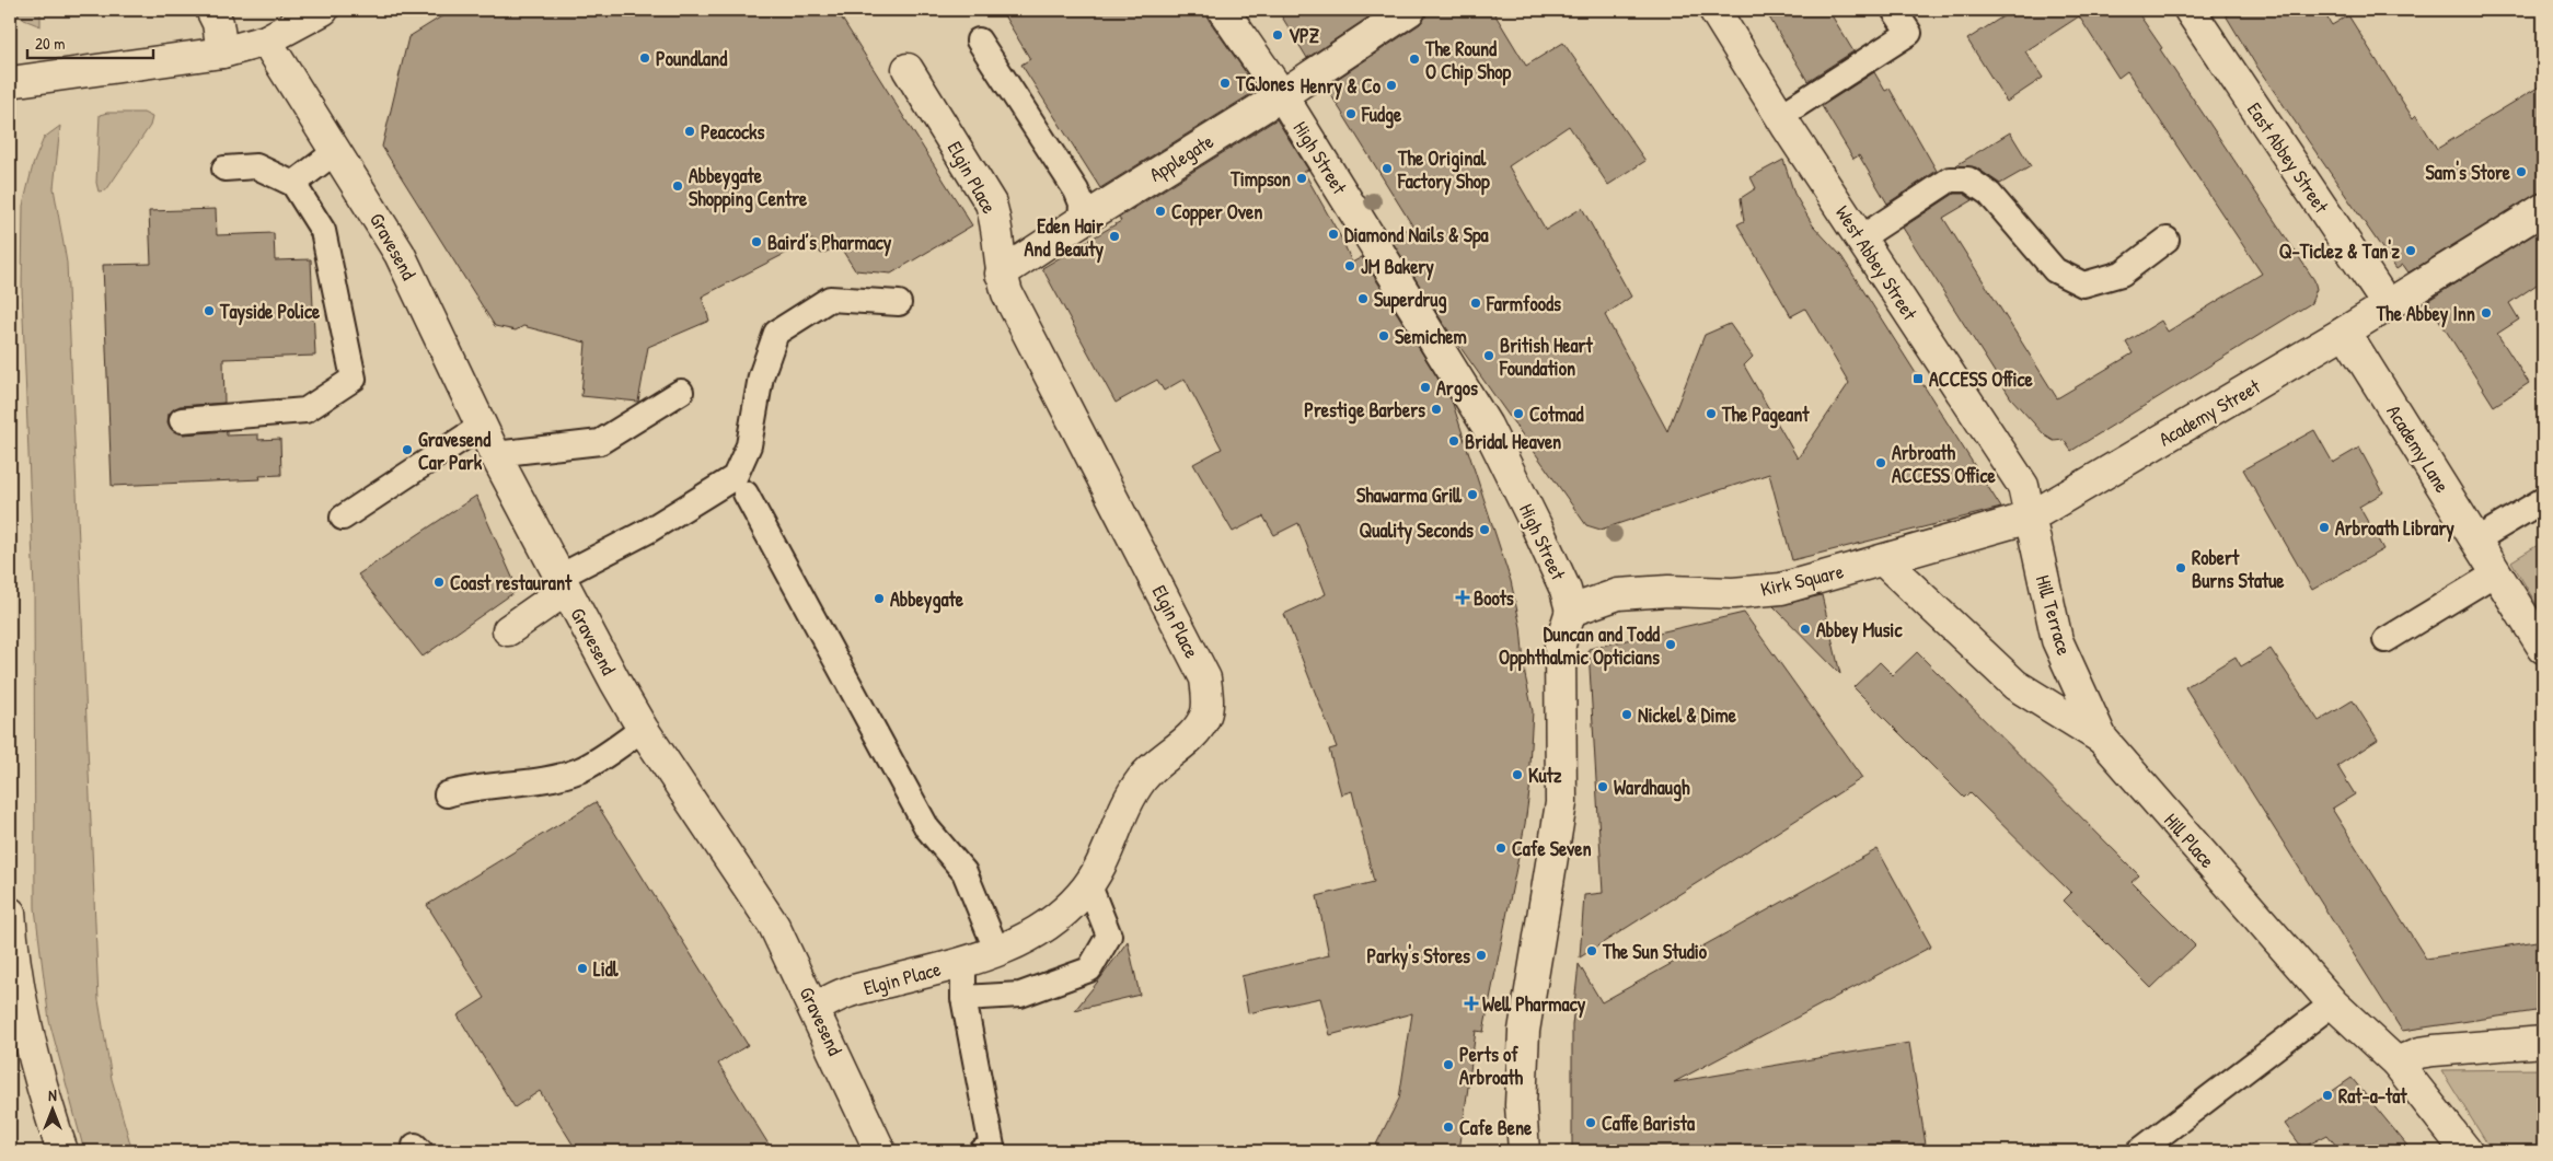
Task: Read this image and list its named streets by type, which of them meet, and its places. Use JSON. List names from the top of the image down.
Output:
{
  "streets": {
    "street": [
      "Applegate",
      "High Street",
      "East Abbey Street",
      "Elgin Place",
      "Gravesend",
      "West Abbey Street",
      "Academy Street",
      "Academy Lane",
      "Kirk Square",
      "Hill Terrace",
      "Hill Place"
    ]
  },
  "crossings": [
    ["Applegate", "High Street"],
    ["Applegate", "Elgin Place"],
    ["High Street", "Kirk Square"],
    ["East Abbey Street", "Academy Street"],
    ["Elgin Place", "Gravesend"],
    ["West Abbey Street", "Academy Street"],
    ["West Abbey Street", "Kirk Square"],
    ["West Abbey Street", "Hill Terrace"],
    ["Academy Street", "Academy Lane"],
    ["Academy Street", "Kirk Square"],
    ["Academy Street", "Hill Terrace"],
    ["Kirk Square", "Hill Terrace"],
    ["Kirk Square", "Hill Place"],
    ["Hill Terrace", "Hill Place"]
  ],
  "places": {
    "other": [
      "VPZ",
      "Poundland",
      "The Round O Chip Shop",
      "TGJones",
      "Henry & Co",
      "Fudge",
      "Peacocks",
      "The Original Factory Shop",
      "Sam's Store",
      "Timpson",
      "Abbeygate Shopping Centre",
      "Copper Oven",
      "Diamond Nails & Spa",
      "Eden Hair And Beauty",
      "Baird’s Pharmacy",
      "Q-Ticlez & Tan'z",
      "JM Bakery",
      "Superdrug",
      "Farmfoods",
      "Tayside Police",
      "The Abbey Inn",
      "Semichem",
      "British Heart Foundation",
      "Argos",
      "Prestige Barbers",
      "Cotmad",
      "The Pageant",
      "Bridal Heaven",
      "Gravesend Car Park",
      "Arbroath ACCESS Office",
      "Shawarma Grill",
      "Arbroath Library",
      "Quality Seconds",
      "Robert Burns Statue",
      "Coast restaurant",
      "Abbeygate",
      "Abbey Music",
      "Duncan and Todd Opphthalmic Opticians",
      "Nickel & Dime",
      "Kutz",
      "Wardhaugh",
      "Cafe Seven",
      "The Sun Studio",
      "Parky's Stores",
      "Lidl",
      "Perts of Arbroath",
      "Rat-a-tat",
      "Caffe Barista",
      "Cafe Bene"
    ],
    "transit": ["ACCESS Office"],
    "health": ["Boots", "Well Pharmacy"]
  },
  "scale_bar": "20 m",
  "north": "top"
}
